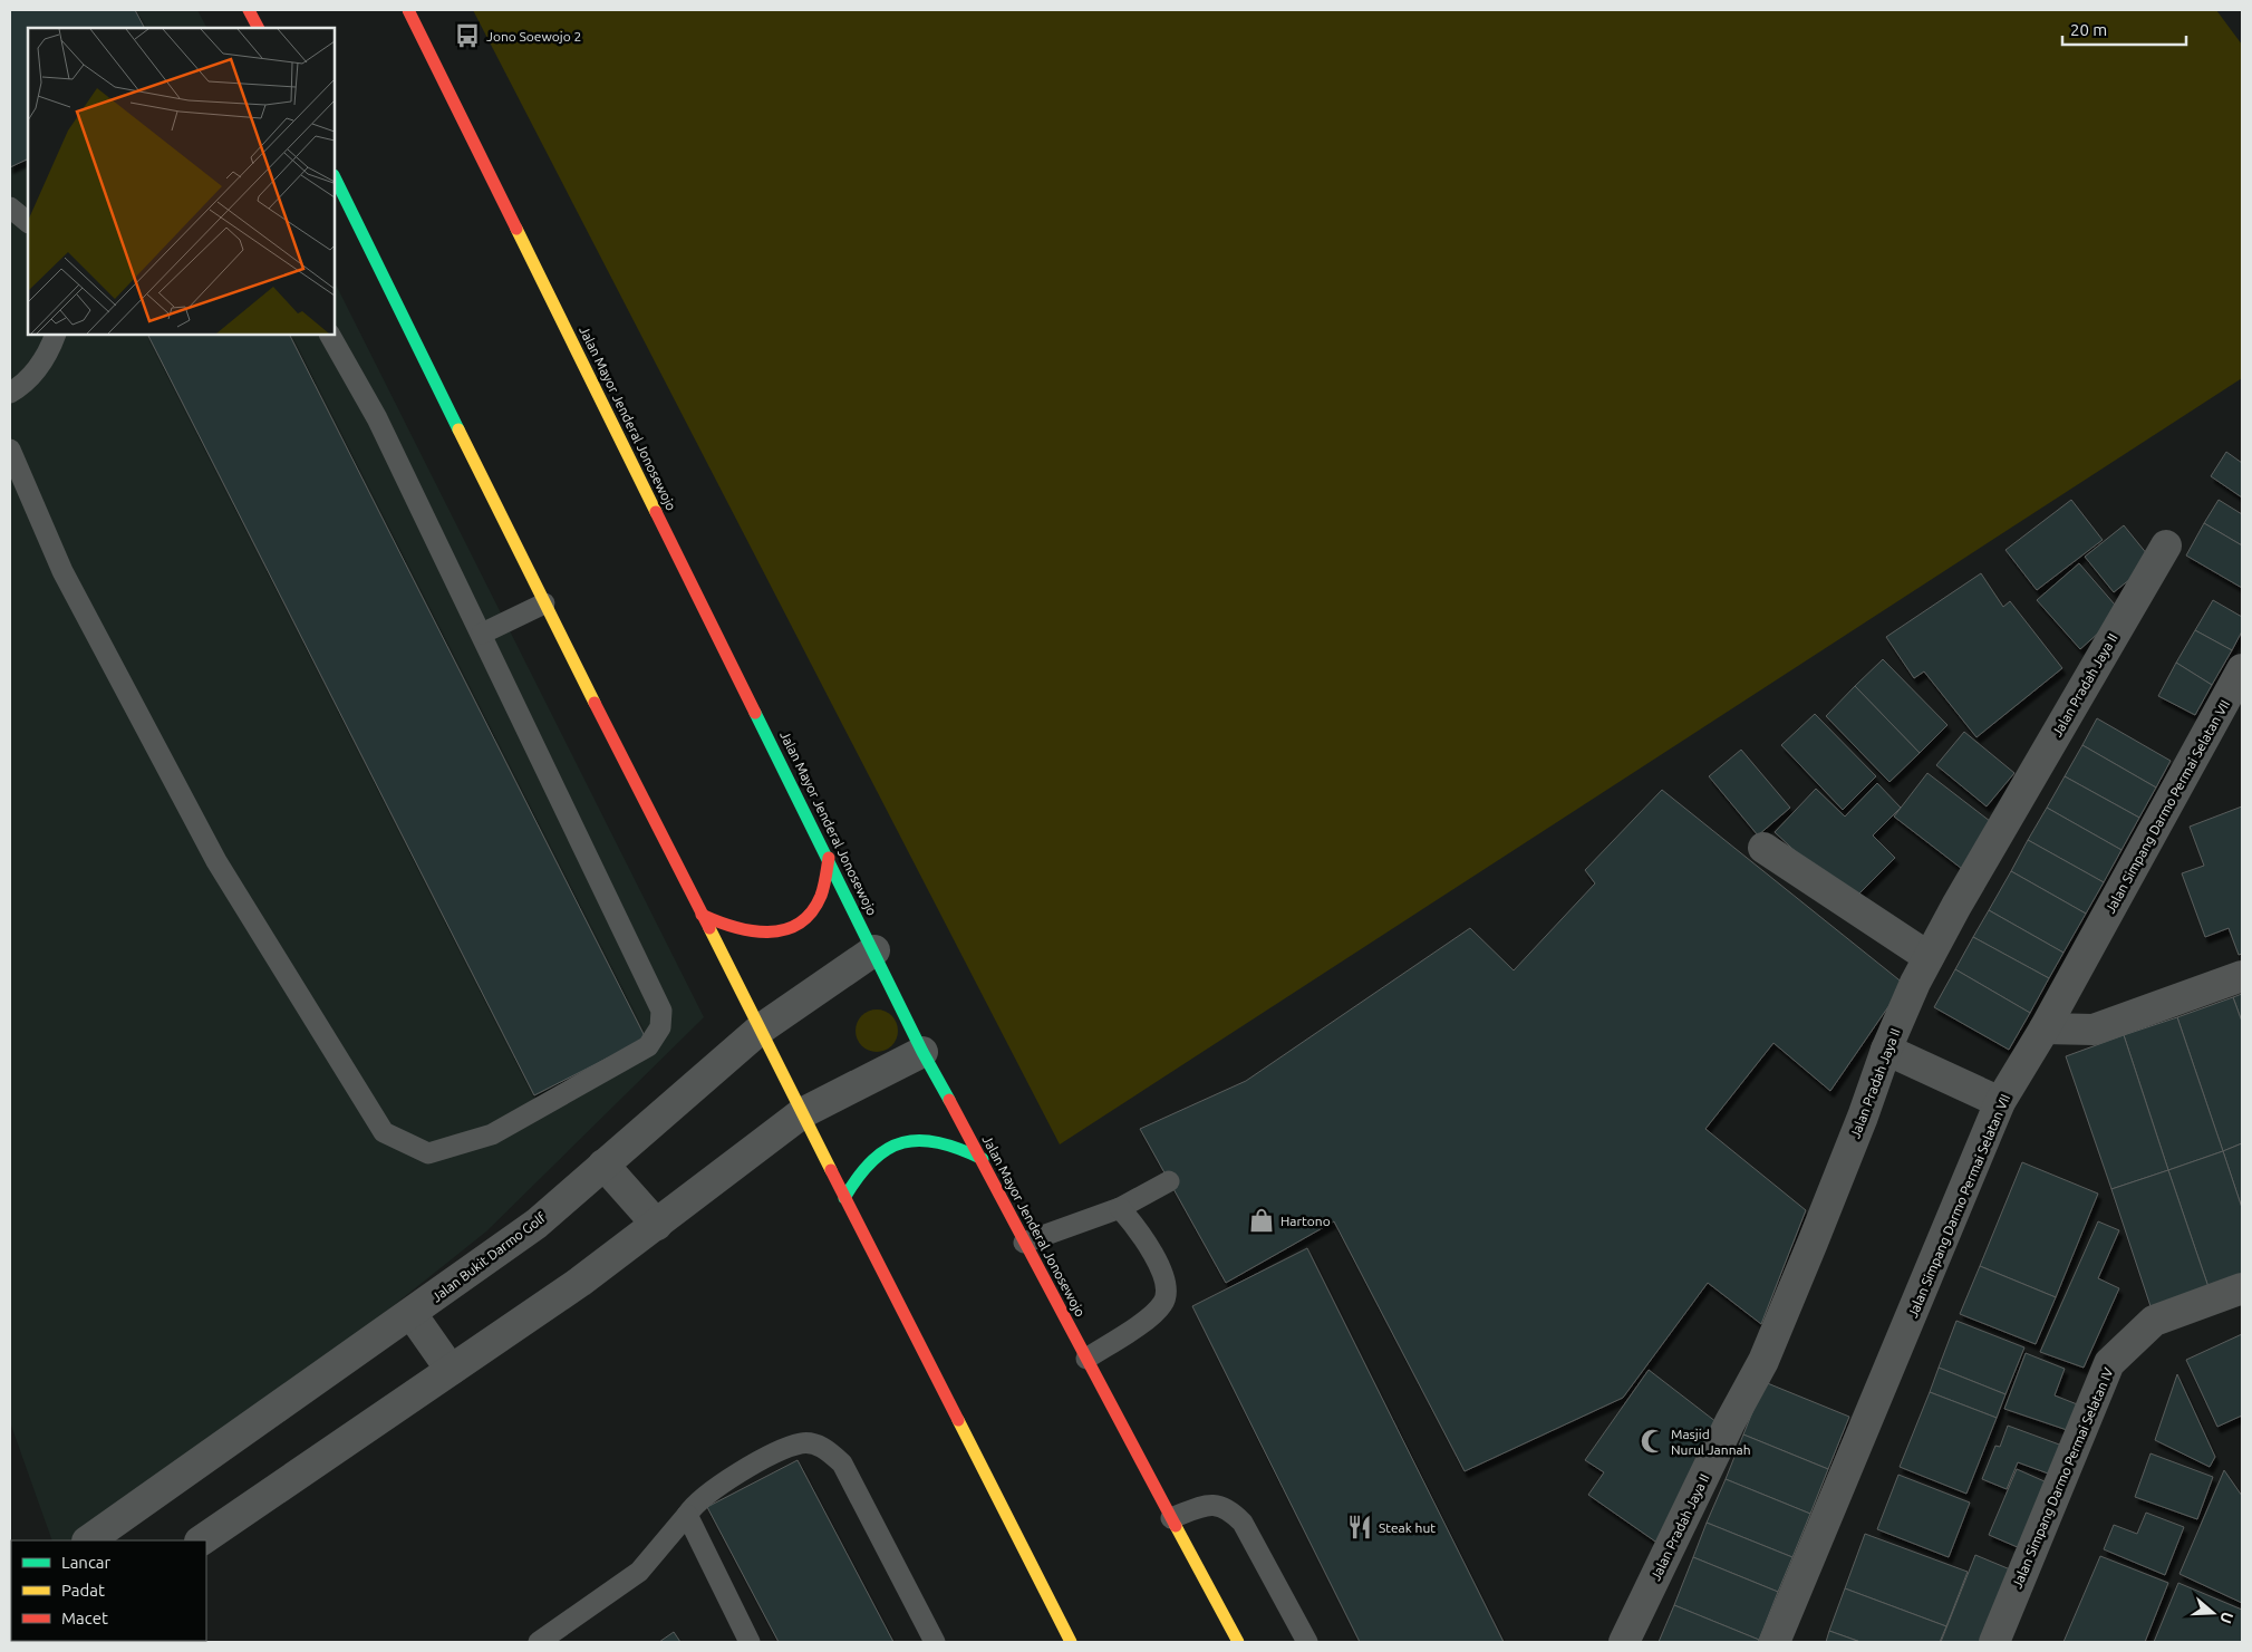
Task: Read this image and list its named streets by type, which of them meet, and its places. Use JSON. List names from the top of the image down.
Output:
{
  "streets": {
    "main road": ["Jalan Mayor Jenderal Jonosewojo"],
    "street": [
      "Jalan Pradah Jaya II",
      "Jalan Simpang Darmo Permai Selatan VII",
      "Jalan Bukit Darmo Golf",
      "Jalan Simpang Darmo Permai Selatan IV"
    ]
  },
  "crossings": [
    ["Jalan Mayor Jenderal Jonosewojo", "Jalan Bukit Darmo Golf"]
  ],
  "places": {
    "bus stop": ["Jono Soewojo 2"],
    "shop": ["Hartono"],
    "mosque": ["Masjid Nurul Jannah"],
    "restaurant": ["Steak hut"]
  },
  "legend": ["Lancar", "Padat", "Macet"],
  "scale_bar": "20 m",
  "north": "right"
}
